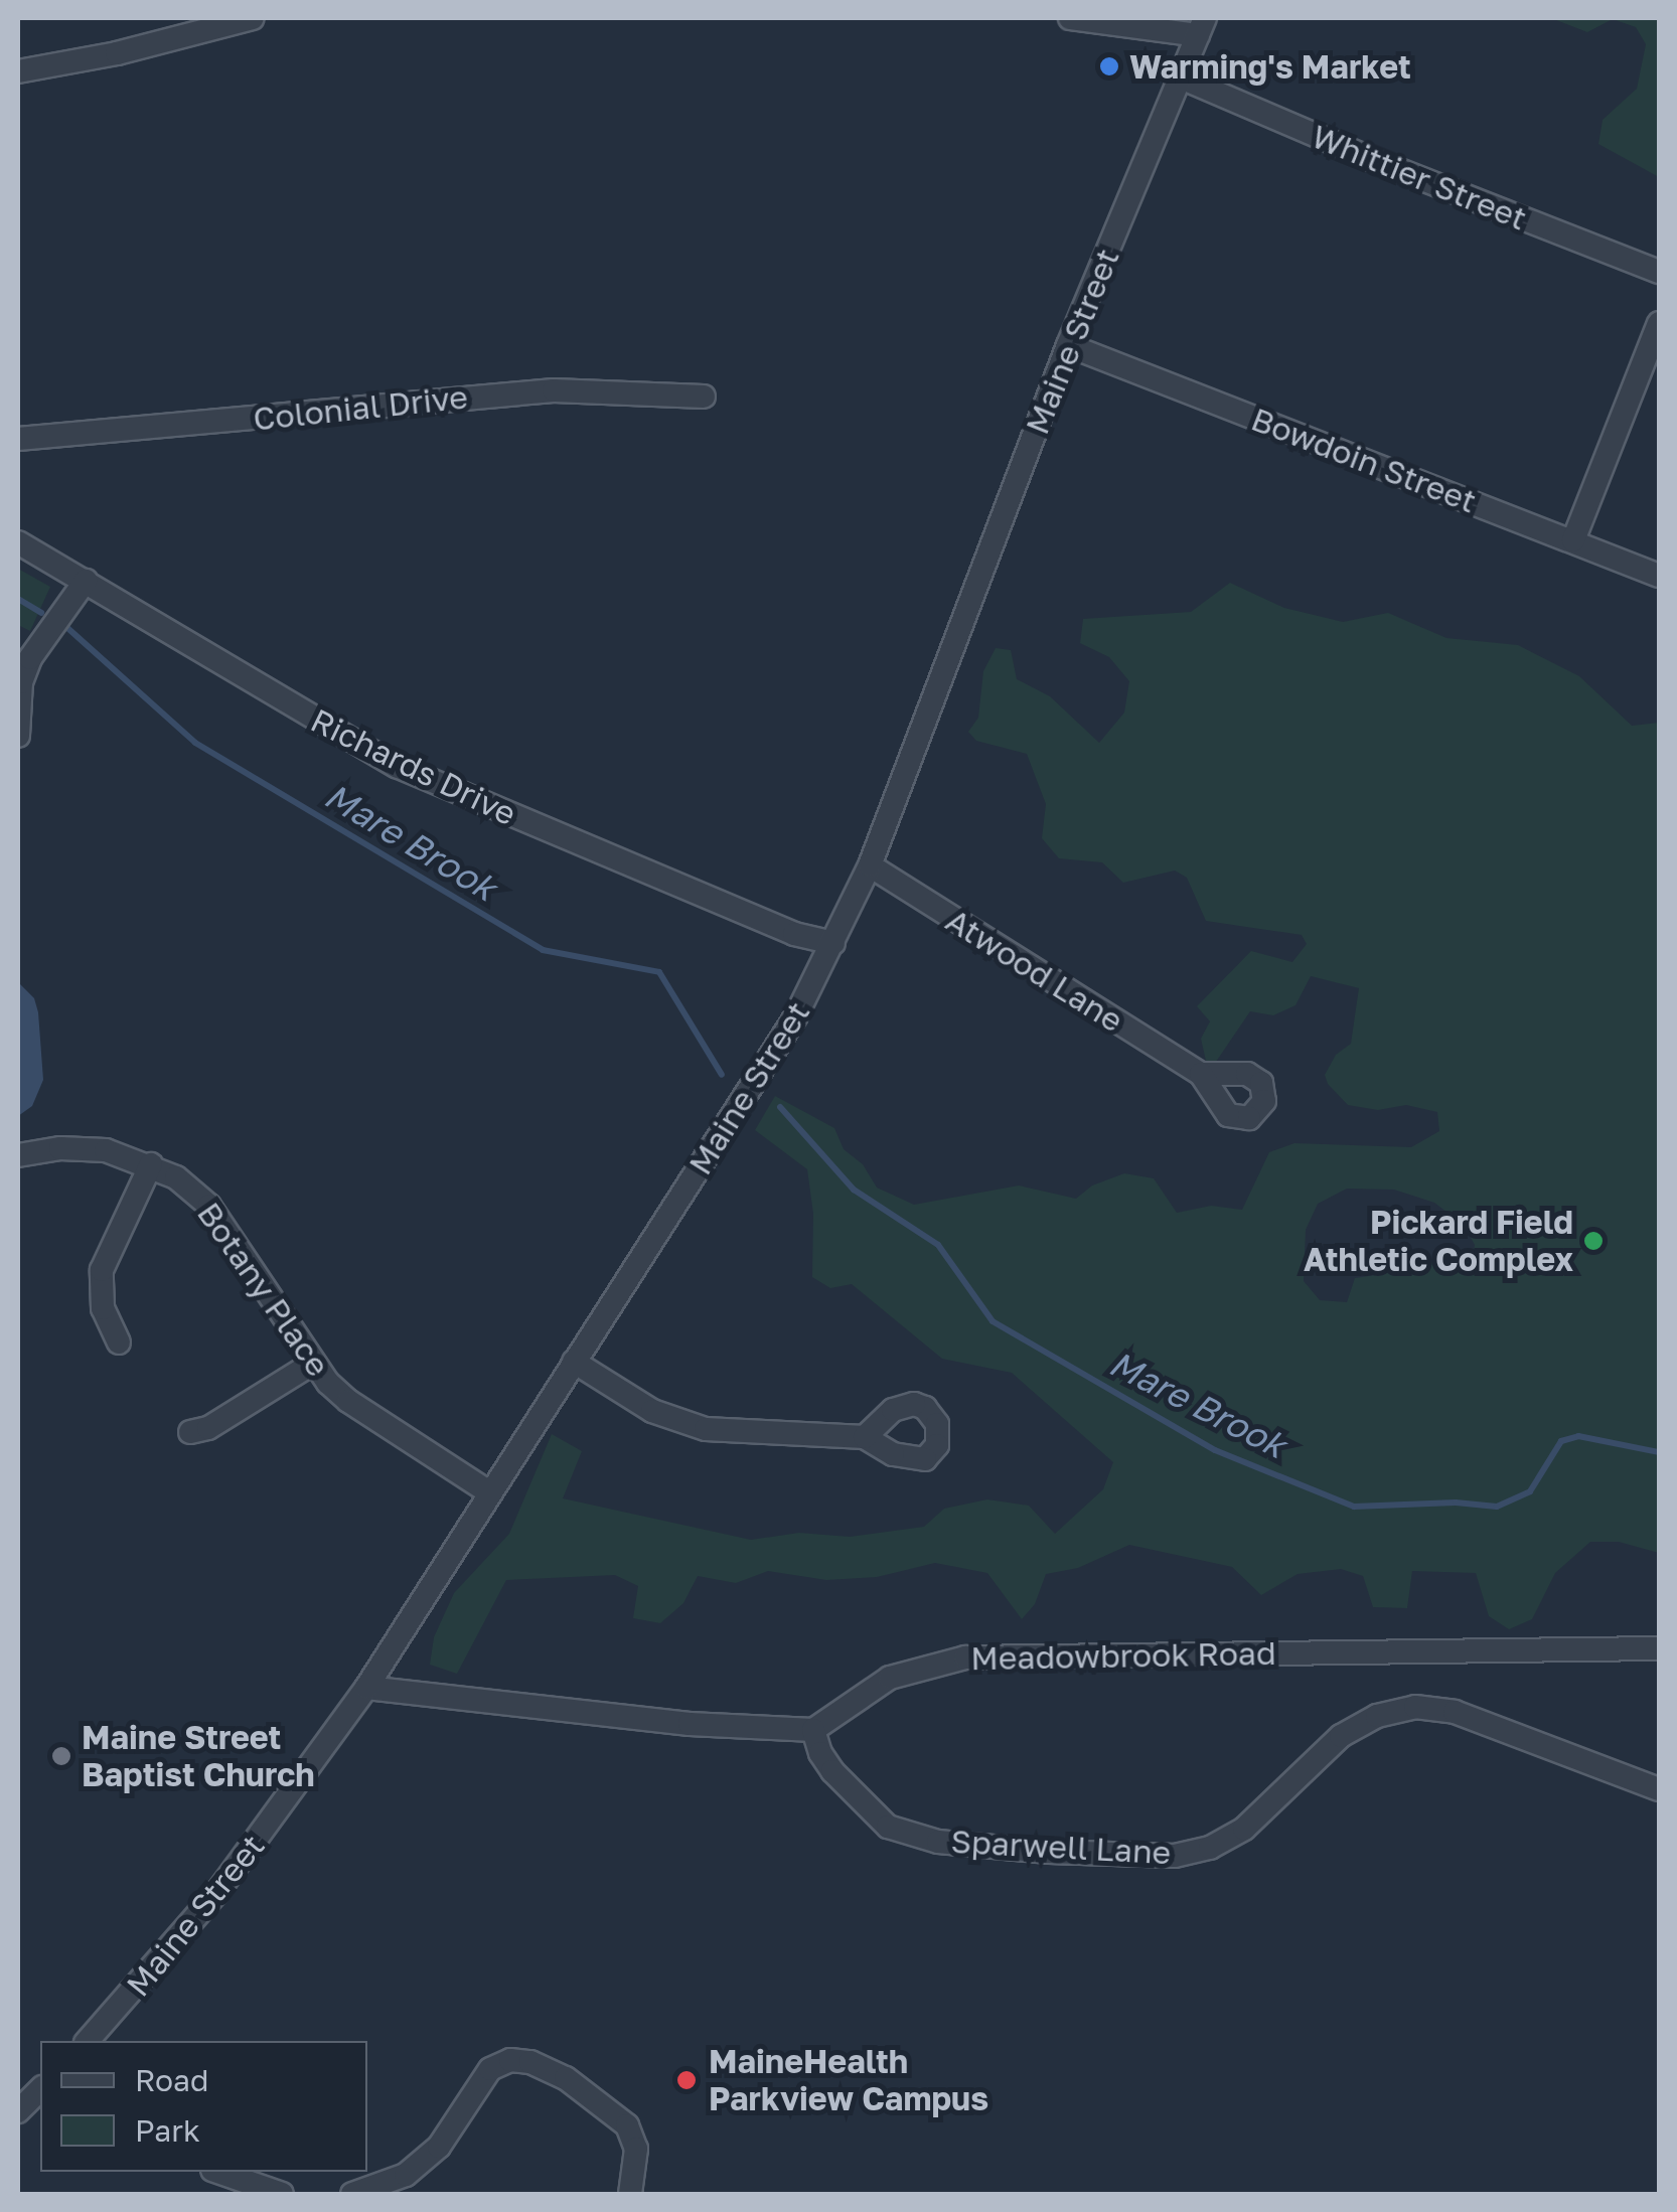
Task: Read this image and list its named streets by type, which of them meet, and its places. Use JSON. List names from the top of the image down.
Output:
{
  "streets": {
    "street": [
      "Whittier Street",
      "Maine Street",
      "Colonial Drive",
      "Bowdoin Street",
      "Richards Drive",
      "Atwood Lane",
      "Botany Place",
      "Meadowbrook Road",
      "Sparwell Lane"
    ]
  },
  "crossings": [
    ["Whittier Street", "Maine Street"],
    ["Maine Street", "Bowdoin Street"],
    ["Maine Street", "Richards Drive"],
    ["Maine Street", "Atwood Lane"],
    ["Maine Street", "Botany Place"],
    ["Meadowbrook Road", "Sparwell Lane"]
  ],
  "water": ["Mare Brook"],
  "places": [
    "Warming's Market",
    "Pickard Field Athletic Complex",
    "Maine Street Baptist Church",
    "MaineHealth Parkview Campus"
  ],
  "legend": ["Road", "Park"]
}
